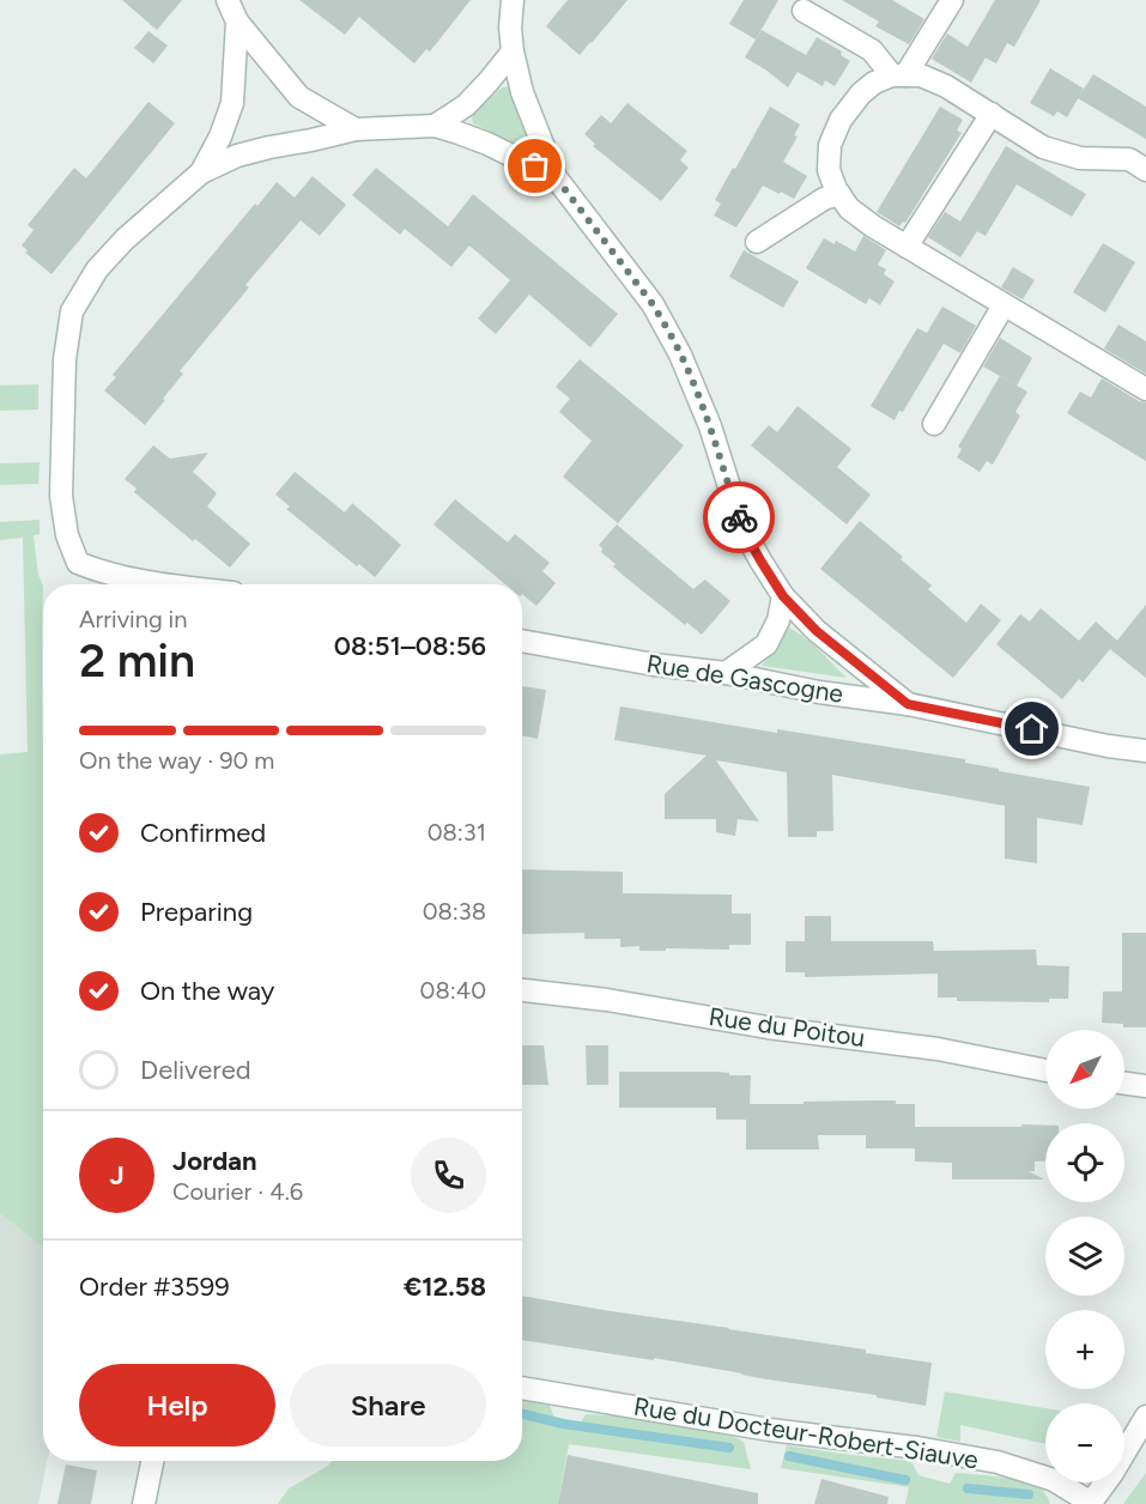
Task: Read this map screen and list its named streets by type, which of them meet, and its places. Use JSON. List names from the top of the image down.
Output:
{
  "streets": {
    "street": ["Rue de Gascogne", "Rue du Poitou", "Rue du Docteur-Robert-Siauve"]
  },
  "north": "bottom left",
  "page": {
    "heading": ["2 min", "Arriving in", "08:51–08:56"],
    "panel": [
      "Jordan",
      "Courier · 4.6",
      "Order #3599",
      "€12.58"
    ],
    "bar": "On the way · 90 m",
    "list": [
      ["Confirmed", "08:31"],
      ["Preparing", "08:38"],
      ["On the way", "08:40"],
      "Delivered"
    ],
    "map_buttons": ["+", "−"],
    "round": "J",
    "buttons": ["Help", "Share"]
  }
}
